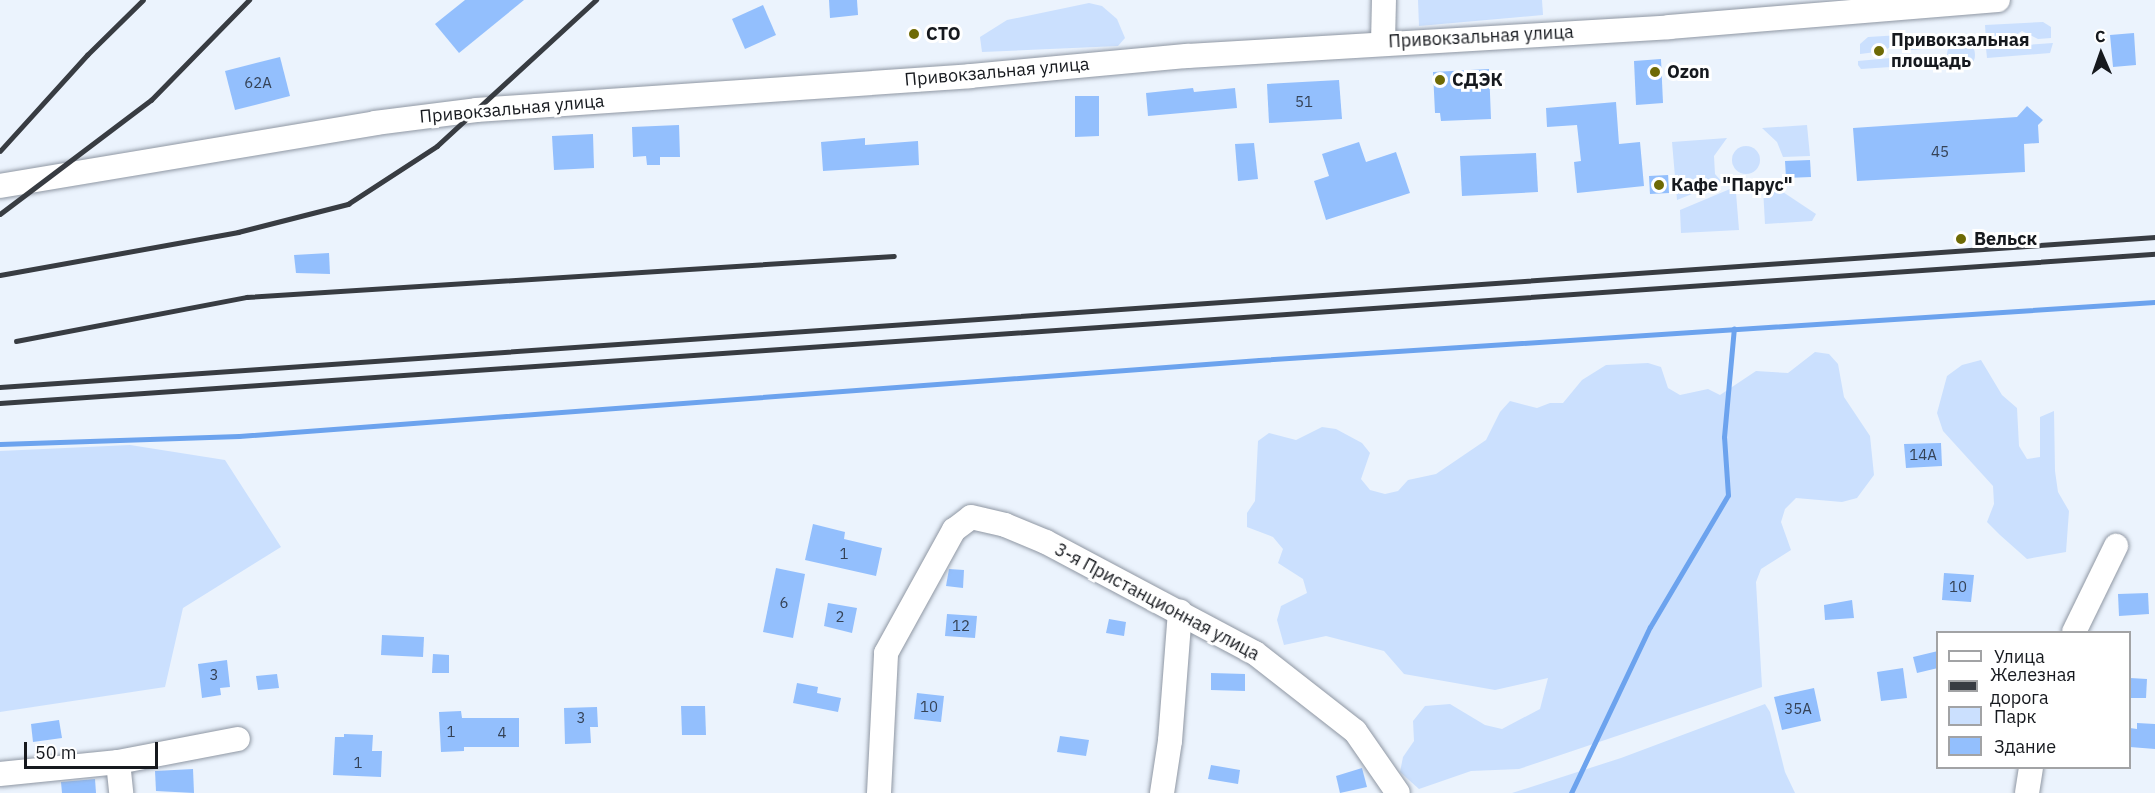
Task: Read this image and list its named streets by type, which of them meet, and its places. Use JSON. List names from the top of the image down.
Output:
{
  "streets": {
    "street": ["Привокзальная улица", "3-я Пристанционная улица"]
  },
  "places": [
    "СТО",
    "Привокзальная площадь",
    "Ozon",
    "СДЭК",
    "Кафе \"Парус\"",
    "Вельск"
  ],
  "house_numbers": [
    "62А",
    "51",
    "45",
    "14А",
    "1",
    "10",
    "6",
    "2",
    "12",
    "3",
    "10",
    "35А",
    "3",
    "1",
    "4",
    "1"
  ],
  "legend": [
    "Улица",
    "Железная дорога",
    "Парк",
    "Здание"
  ],
  "scale_bar": "50 m",
  "north": "top"
}
